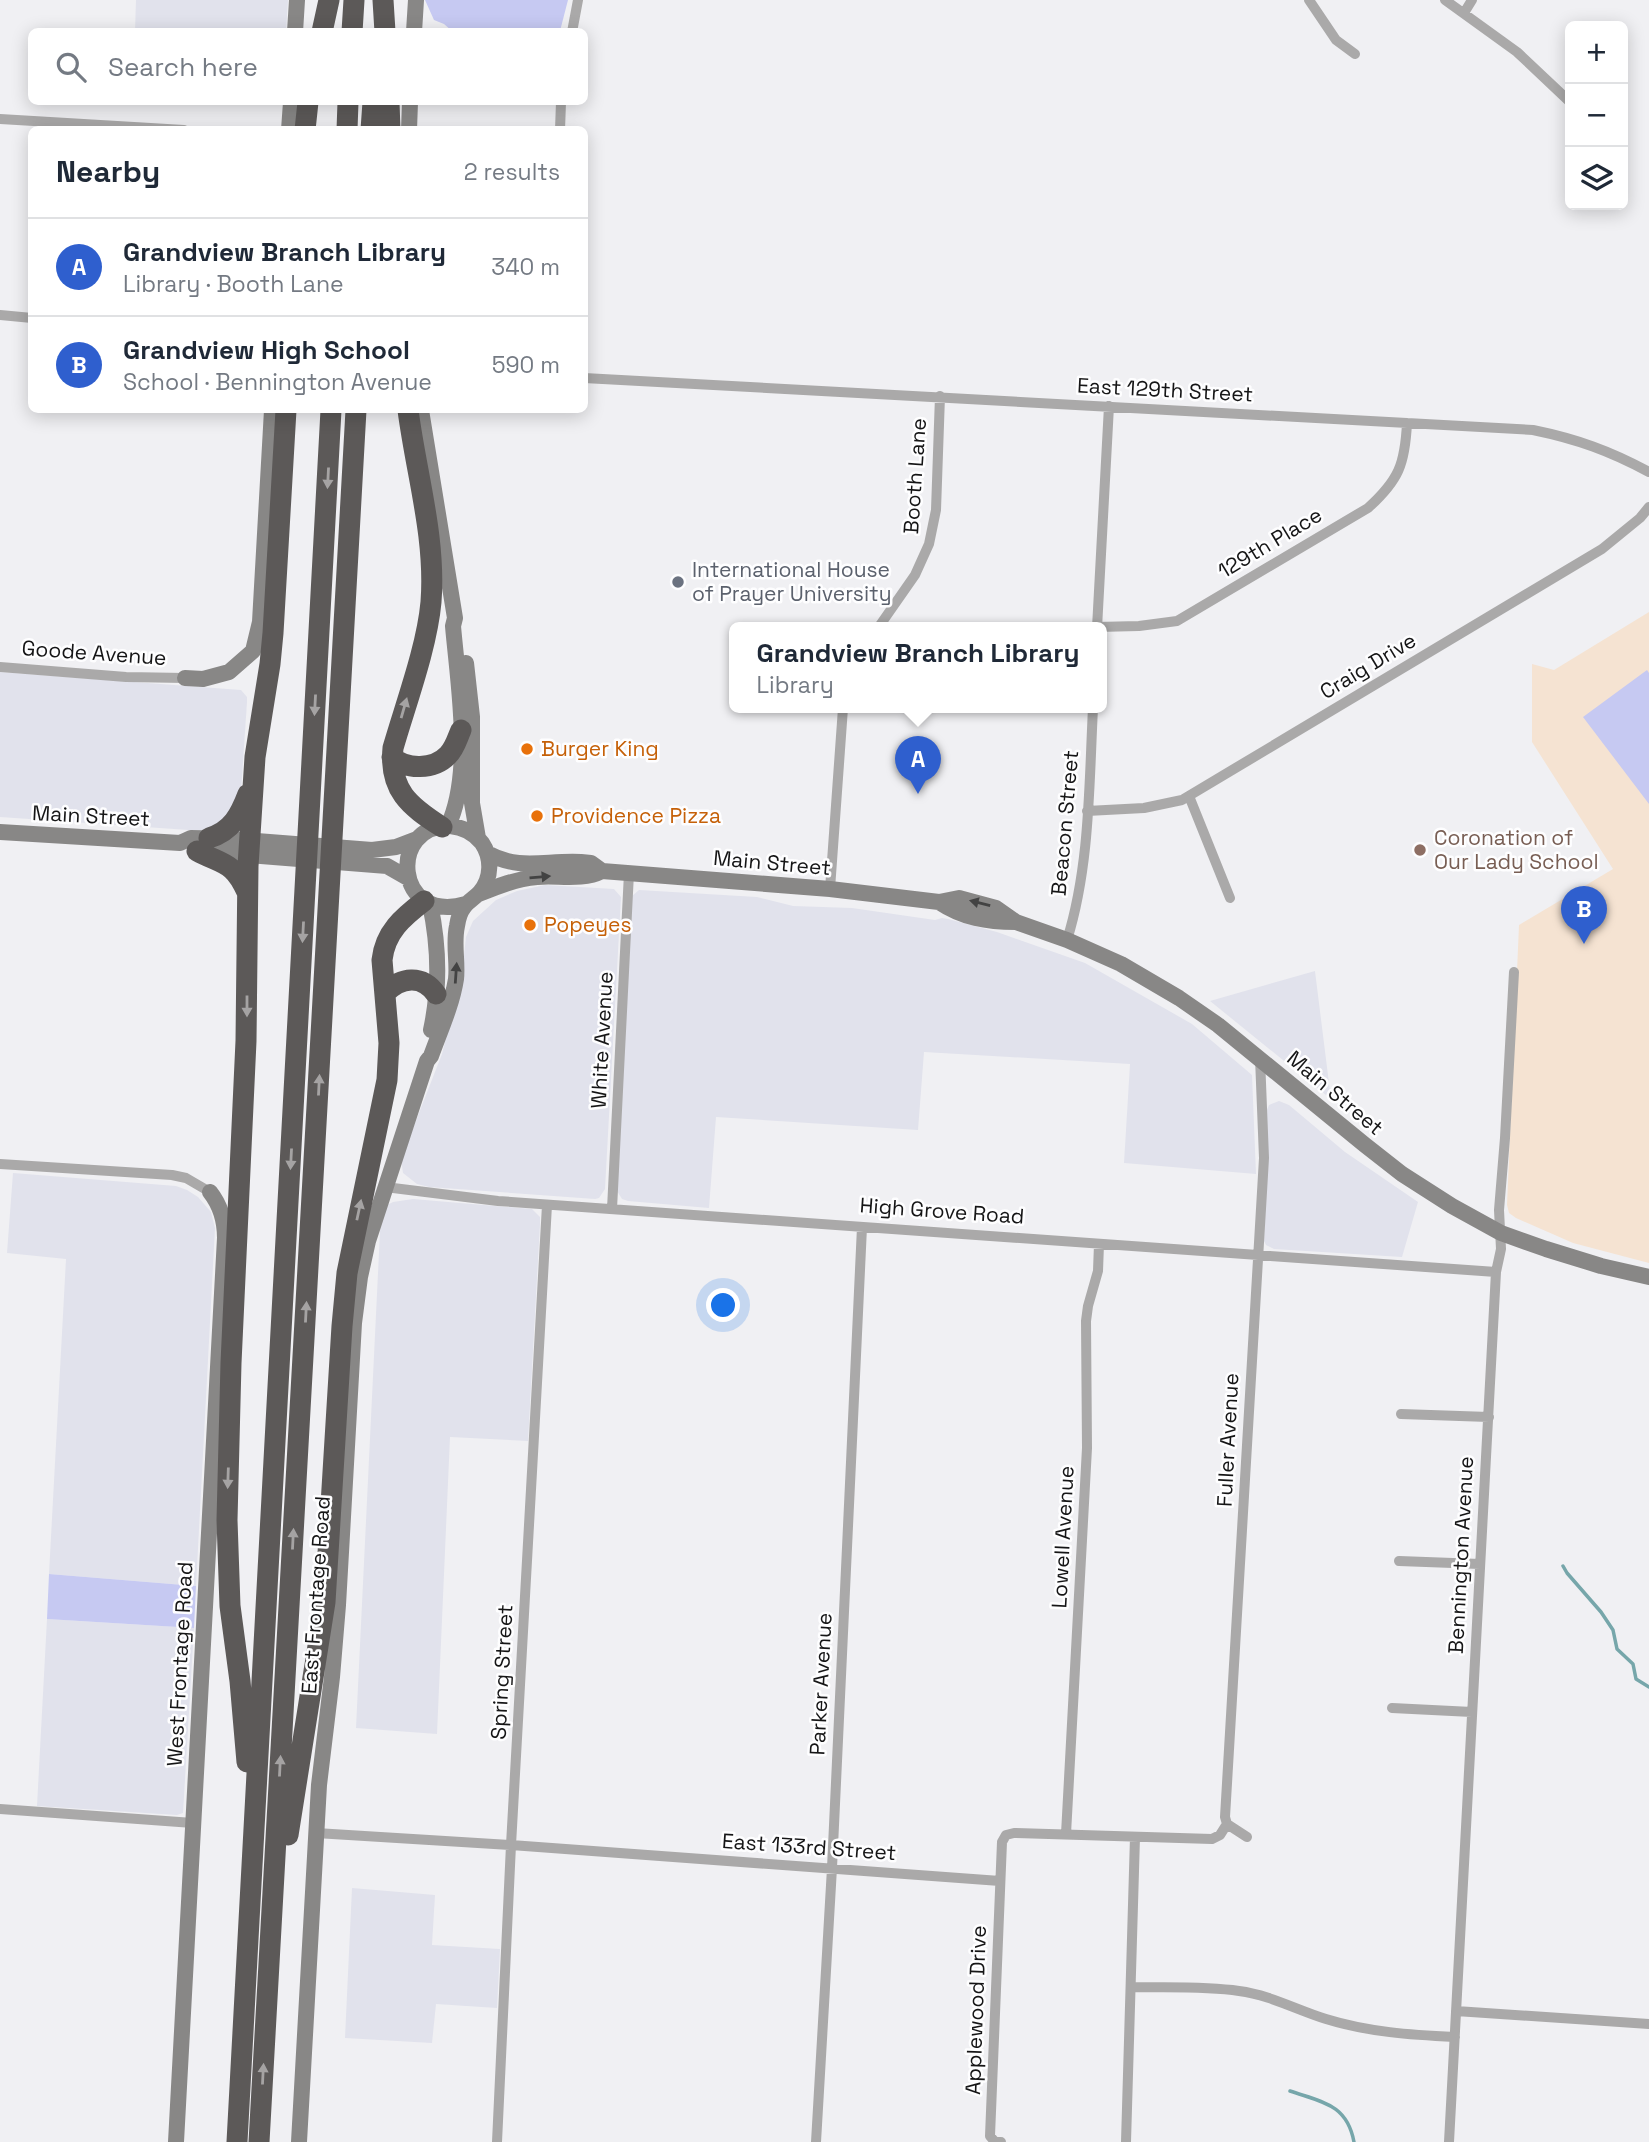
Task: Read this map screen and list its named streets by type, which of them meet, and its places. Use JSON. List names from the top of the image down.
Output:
{
  "streets": {
    "street": [
      "East 129th Street",
      "Booth Lane",
      "129th Place",
      "Goode Avenue",
      "Craig Drive",
      "Main Street",
      "Beacon Street",
      "White Avenue",
      "High Grove Road",
      "Fuller Avenue",
      "Lowell Avenue",
      "Bennington Avenue",
      "East Frontage Road",
      "West Frontage Road",
      "Spring Street",
      "Parker Avenue",
      "East 133rd Street",
      "Applewood Drive"
    ]
  },
  "crossings": [
    ["East 129th Street", "Booth Lane"],
    ["East 129th Street", "129th Place"],
    ["Craig Drive", "Beacon Street"],
    ["Main Street", "Beacon Street"],
    ["Main Street", "White Avenue"],
    ["Main Street", "Fuller Avenue"],
    ["Main Street", "Bennington Avenue"],
    ["Main Street", "East Frontage Road"],
    ["White Avenue", "High Grove Road"],
    ["High Grove Road", "Fuller Avenue"],
    ["High Grove Road", "Lowell Avenue"],
    ["High Grove Road", "Bennington Avenue"],
    ["High Grove Road", "East Frontage Road"],
    ["High Grove Road", "Spring Street"],
    ["High Grove Road", "Parker Avenue"],
    ["East Frontage Road", "East 133rd Street"],
    ["Spring Street", "East 133rd Street"],
    ["Parker Avenue", "East 133rd Street"],
    ["East 133rd Street", "Applewood Drive"]
  ],
  "places": [
    "International House of Prayer University",
    "Burger King",
    "Providence Pizza",
    "Coronation of Our Lady School",
    "Popeyes"
  ],
  "page": {
    "map_buttons": ["+", "−"],
    "search": "Search here",
    "heading": ["Nearby", "2 results"],
    "list": [
      {
        "mark": "A",
        "name": "Grandview Branch Library",
        "note": "Library · Booth Lane",
        "value": "340 m"
      },
      {
        "mark": "B",
        "name": "Grandview High School",
        "note": "School · Bennington Avenue",
        "value": "590 m"
      }
    ],
    "popup": ["Grandview Branch Library", "Library"],
    "pins": ["A", "B"]
  }
}
